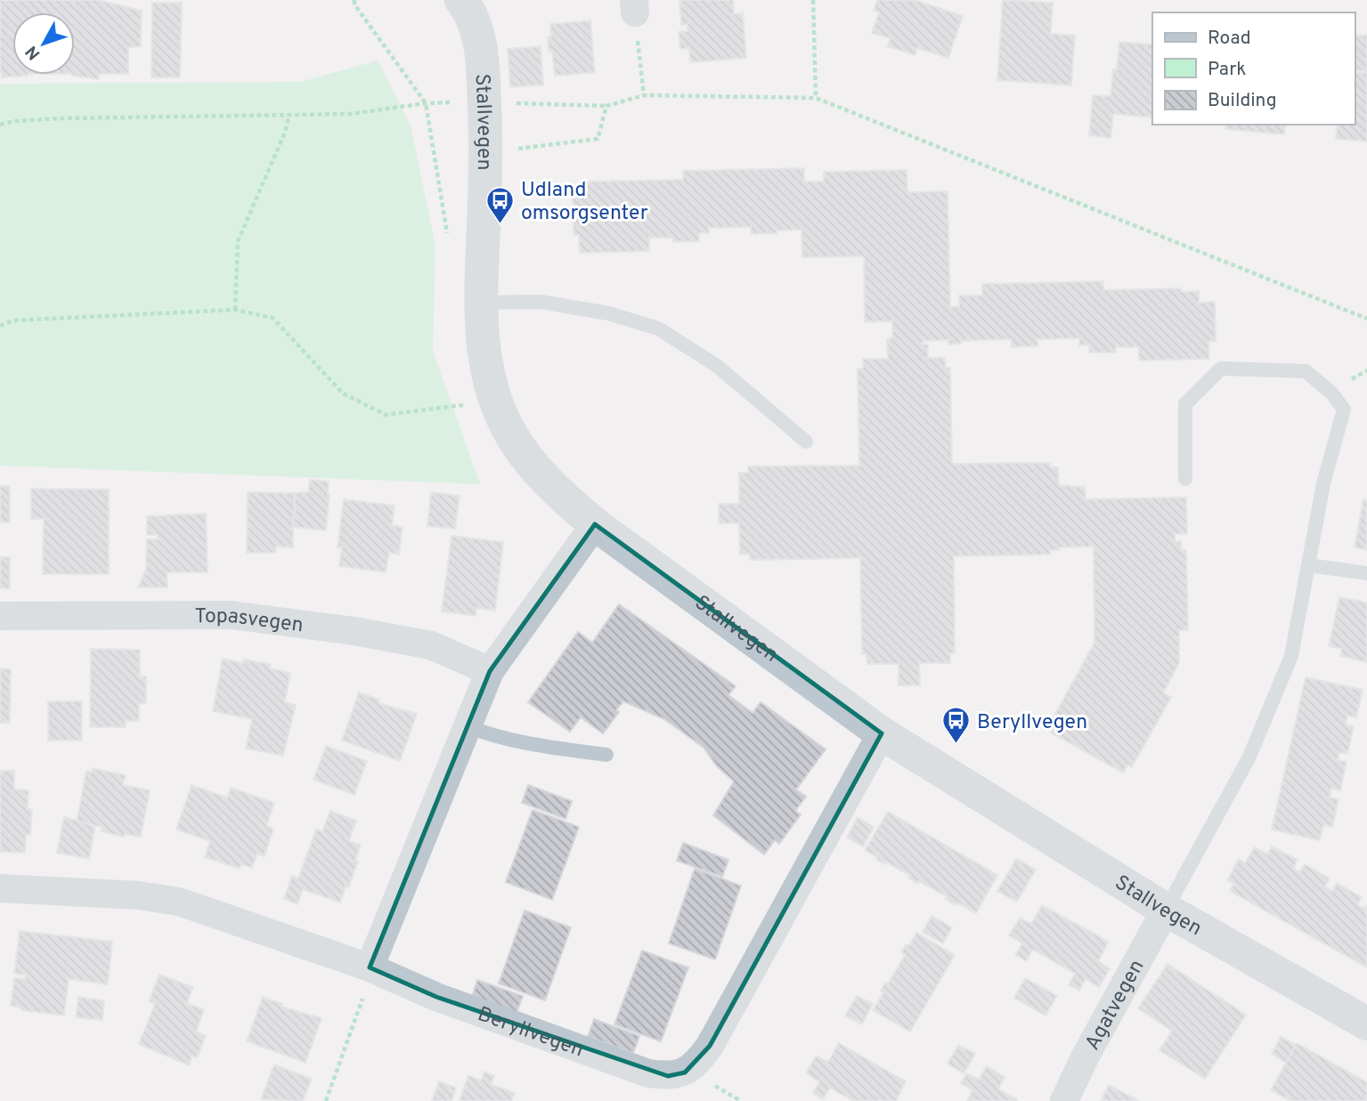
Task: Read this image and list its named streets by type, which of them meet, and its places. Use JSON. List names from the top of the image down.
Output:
{
  "streets": {
    "street": [
      "Stallvegen",
      "Topasvegen",
      "Agatvegen",
      "Beryllvegen"
    ]
  },
  "crossings": [
    ["Stallvegen", "Agatvegen"],
    ["Stallvegen", "Beryllvegen"]
  ],
  "places": {
    "bus stop": ["Udland omsorgsenter", "Beryllvegen"]
  },
  "legend": ["Road", "Park", "Building"],
  "north": "bottom left"
}
